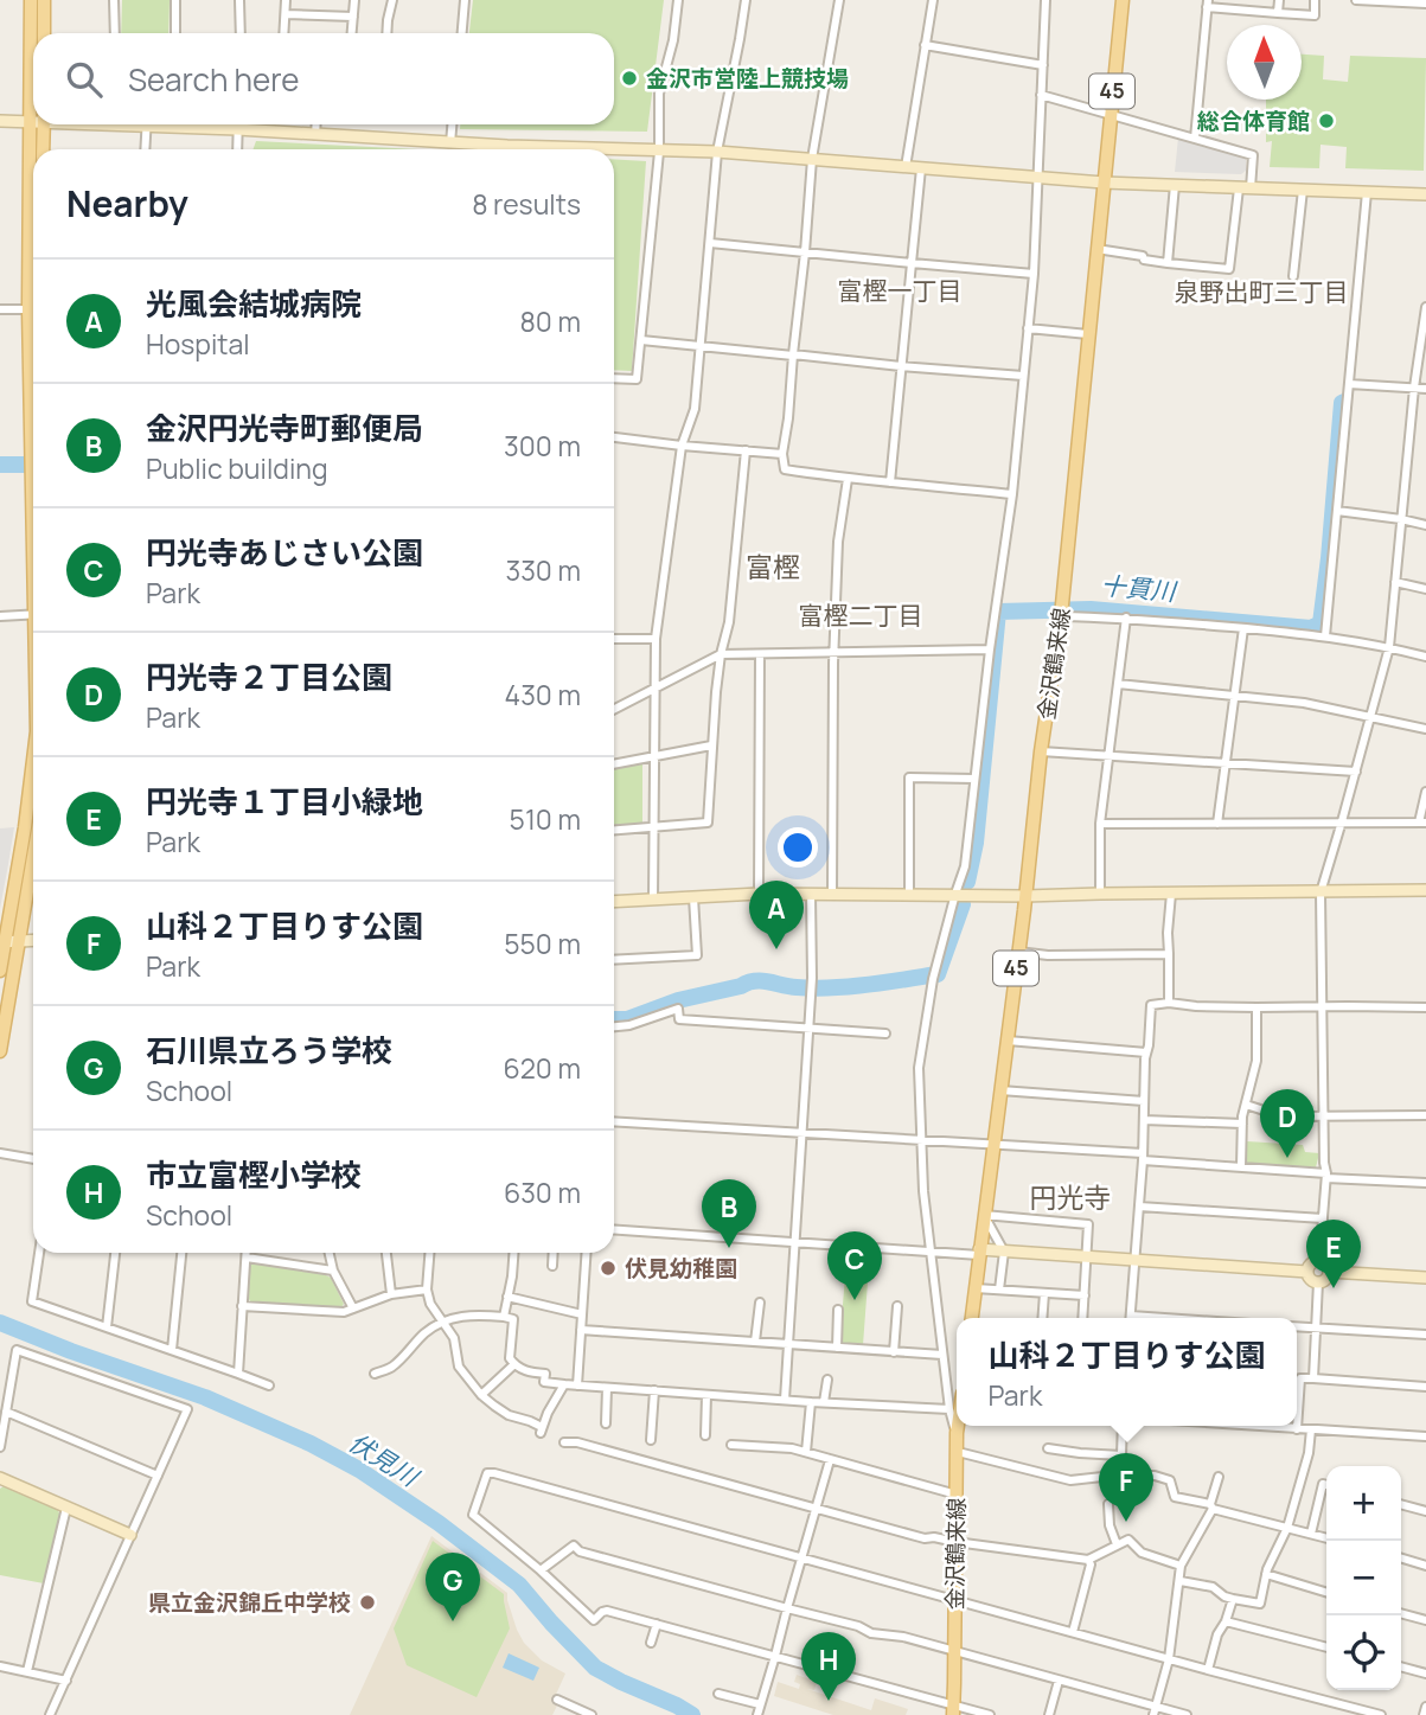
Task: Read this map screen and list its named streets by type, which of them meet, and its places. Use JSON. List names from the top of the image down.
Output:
{
  "streets": {
    "main road": ["45", "金沢鶴来線"]
  },
  "districts": [
    "富樫一丁目",
    "泉野出町三丁目",
    "富樫",
    "富樫二丁目",
    "円光寺"
  ],
  "water": ["十貫川", "伏見川"],
  "places": [
    "金沢市営陸上競技場",
    "総合体育館",
    "伏見幼稚園",
    "県立金沢錦丘中学校"
  ],
  "north": "top",
  "page": {
    "search": "Search here",
    "heading": ["Nearby", "8 results"],
    "list": [
      {
        "mark": "A",
        "name": "光風会結城病院",
        "note": "Hospital",
        "value": "80 m"
      },
      {
        "mark": "B",
        "name": "金沢円光寺町郵便局",
        "note": "Public building",
        "value": "300 m"
      },
      {
        "mark": "C",
        "name": "円光寺あじさい公園",
        "note": "Park",
        "value": "330 m"
      },
      {
        "mark": "D",
        "name": "円光寺２丁目公園",
        "note": "Park",
        "value": "430 m"
      },
      {
        "mark": "E",
        "name": "円光寺１丁目小緑地",
        "note": "Park",
        "value": "510 m"
      },
      {
        "mark": "F",
        "name": "山科２丁目りす公園",
        "note": "Park",
        "value": "550 m"
      },
      {
        "mark": "G",
        "name": "石川県立ろう学校",
        "note": "School",
        "value": "620 m"
      },
      {
        "mark": "H",
        "name": "市立富樫小学校",
        "note": "School",
        "value": "630 m"
      }
    ],
    "pins": [
      "A",
      "D",
      "B",
      "E",
      "C",
      "F",
      "G",
      "H"
    ],
    "popup": ["山科２丁目りす公園", "Park"],
    "map_buttons": ["+", "−"]
  }
}
